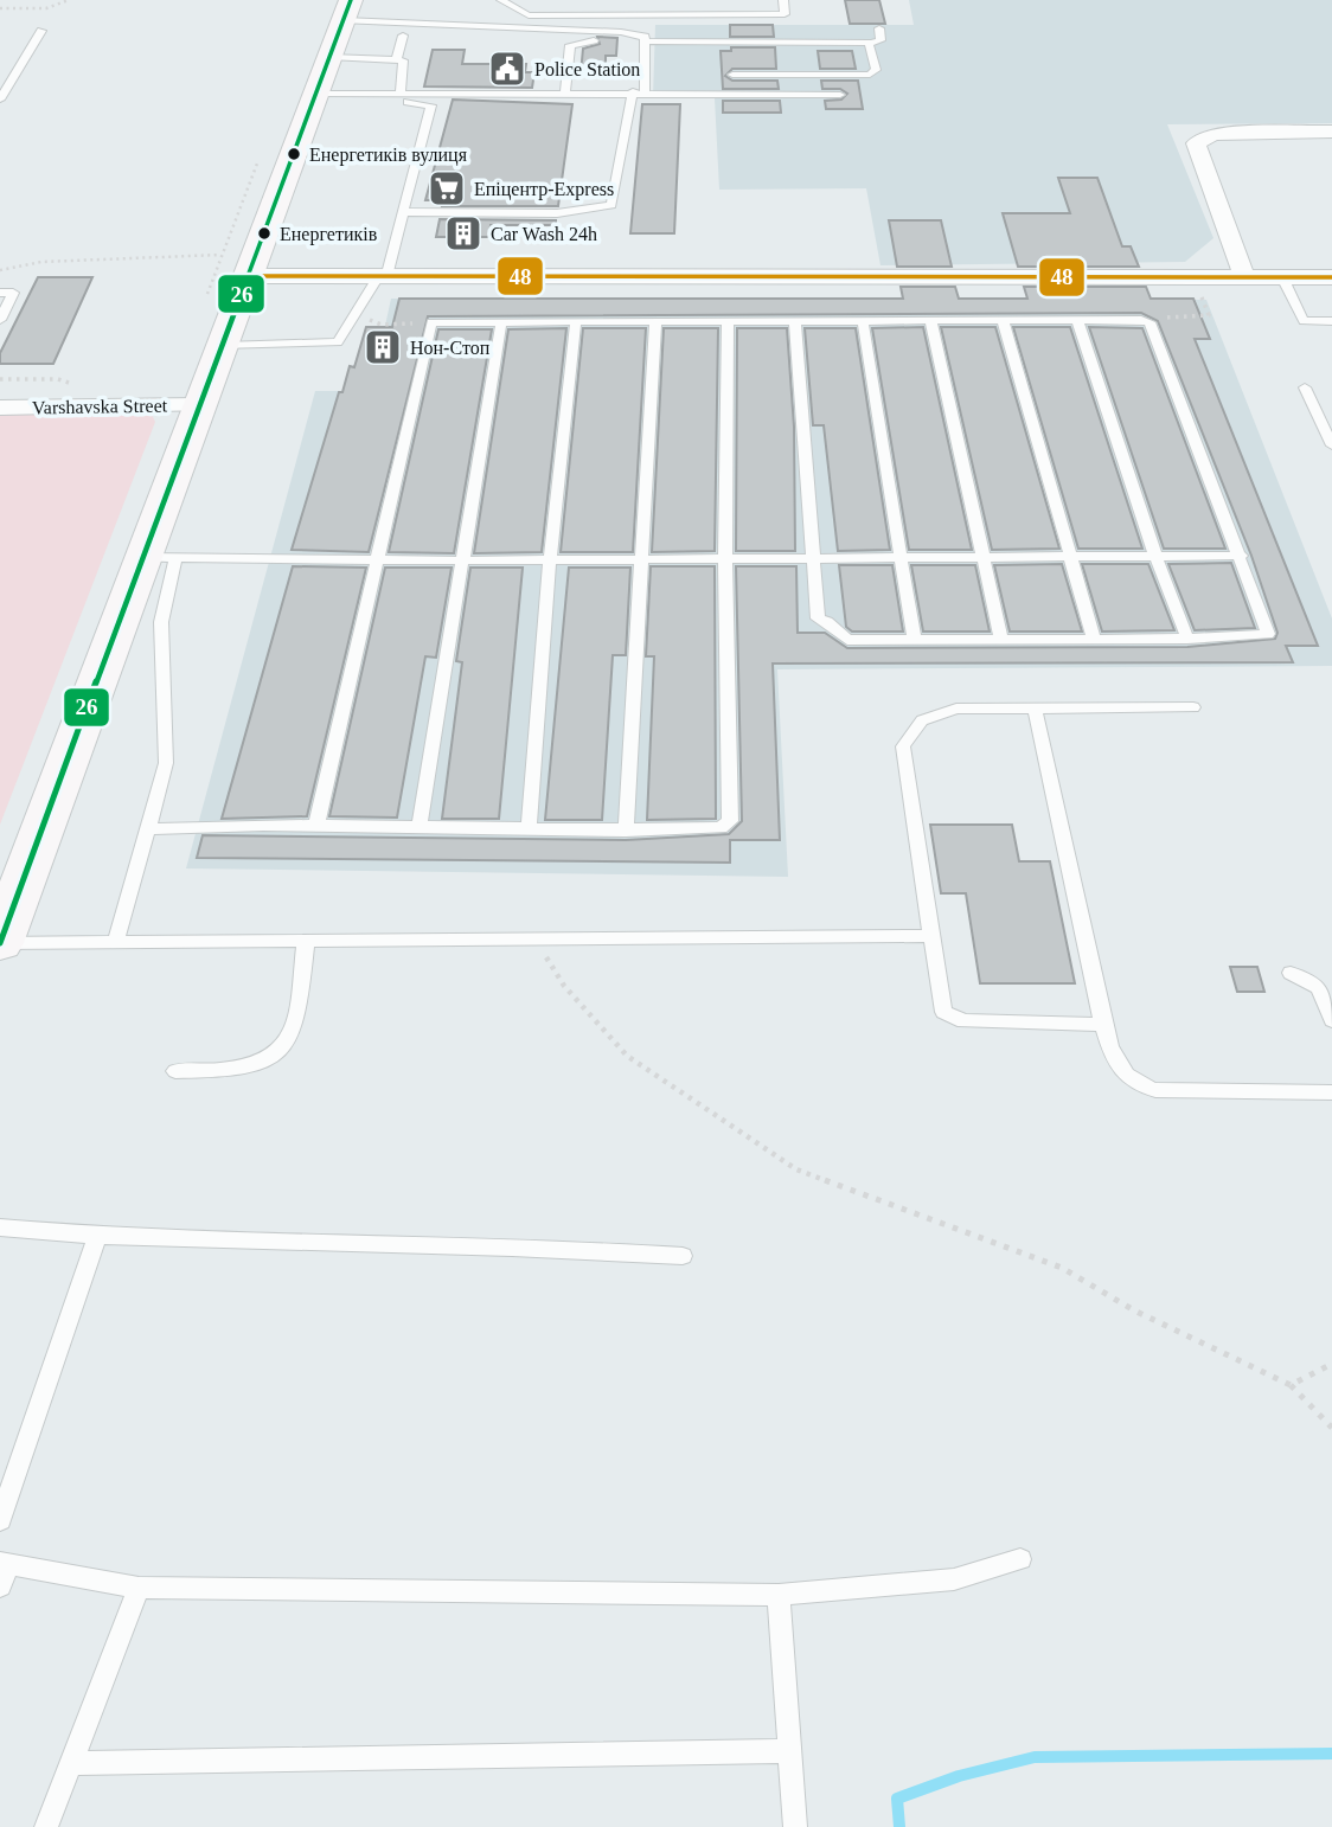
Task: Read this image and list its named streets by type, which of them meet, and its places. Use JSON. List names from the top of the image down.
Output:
{
  "streets": {
    "street": ["Varshavska Street"]
  },
  "places": {
    "public building": ["Police Station"],
    "other": ["Енергетиків вулиця", "Енергетиків"],
    "supermarket": ["Епіцентр-Express"],
    "building": ["Car Wash 24h", "Нон-Стоп"]
  },
  "lines": ["transit line 26", "transit line 48"]
}
